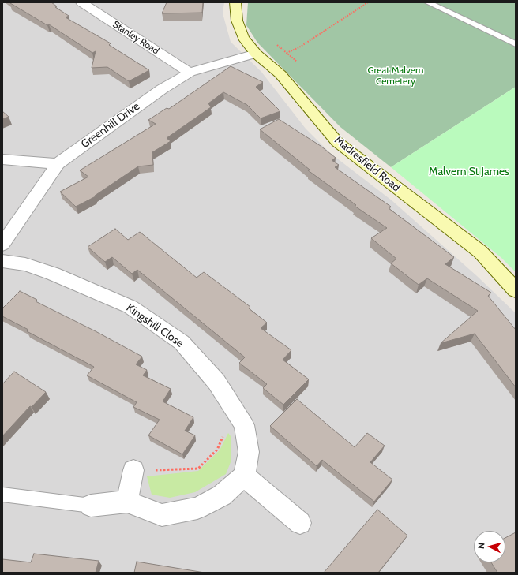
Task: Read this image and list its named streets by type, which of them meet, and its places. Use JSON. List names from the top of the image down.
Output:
{
  "streets": {
    "street": [
      "Stanley Road",
      "Greenhill Drive",
      "Madresfield Road",
      "Kingshill Close"
    ]
  },
  "crossings": [
    ["Stanley Road", "Greenhill Drive"],
    ["Greenhill Drive", "Madresfield Road"]
  ],
  "parks": ["Great Malvern Cemetery", "Malvern St James"],
  "north": "left"
}
